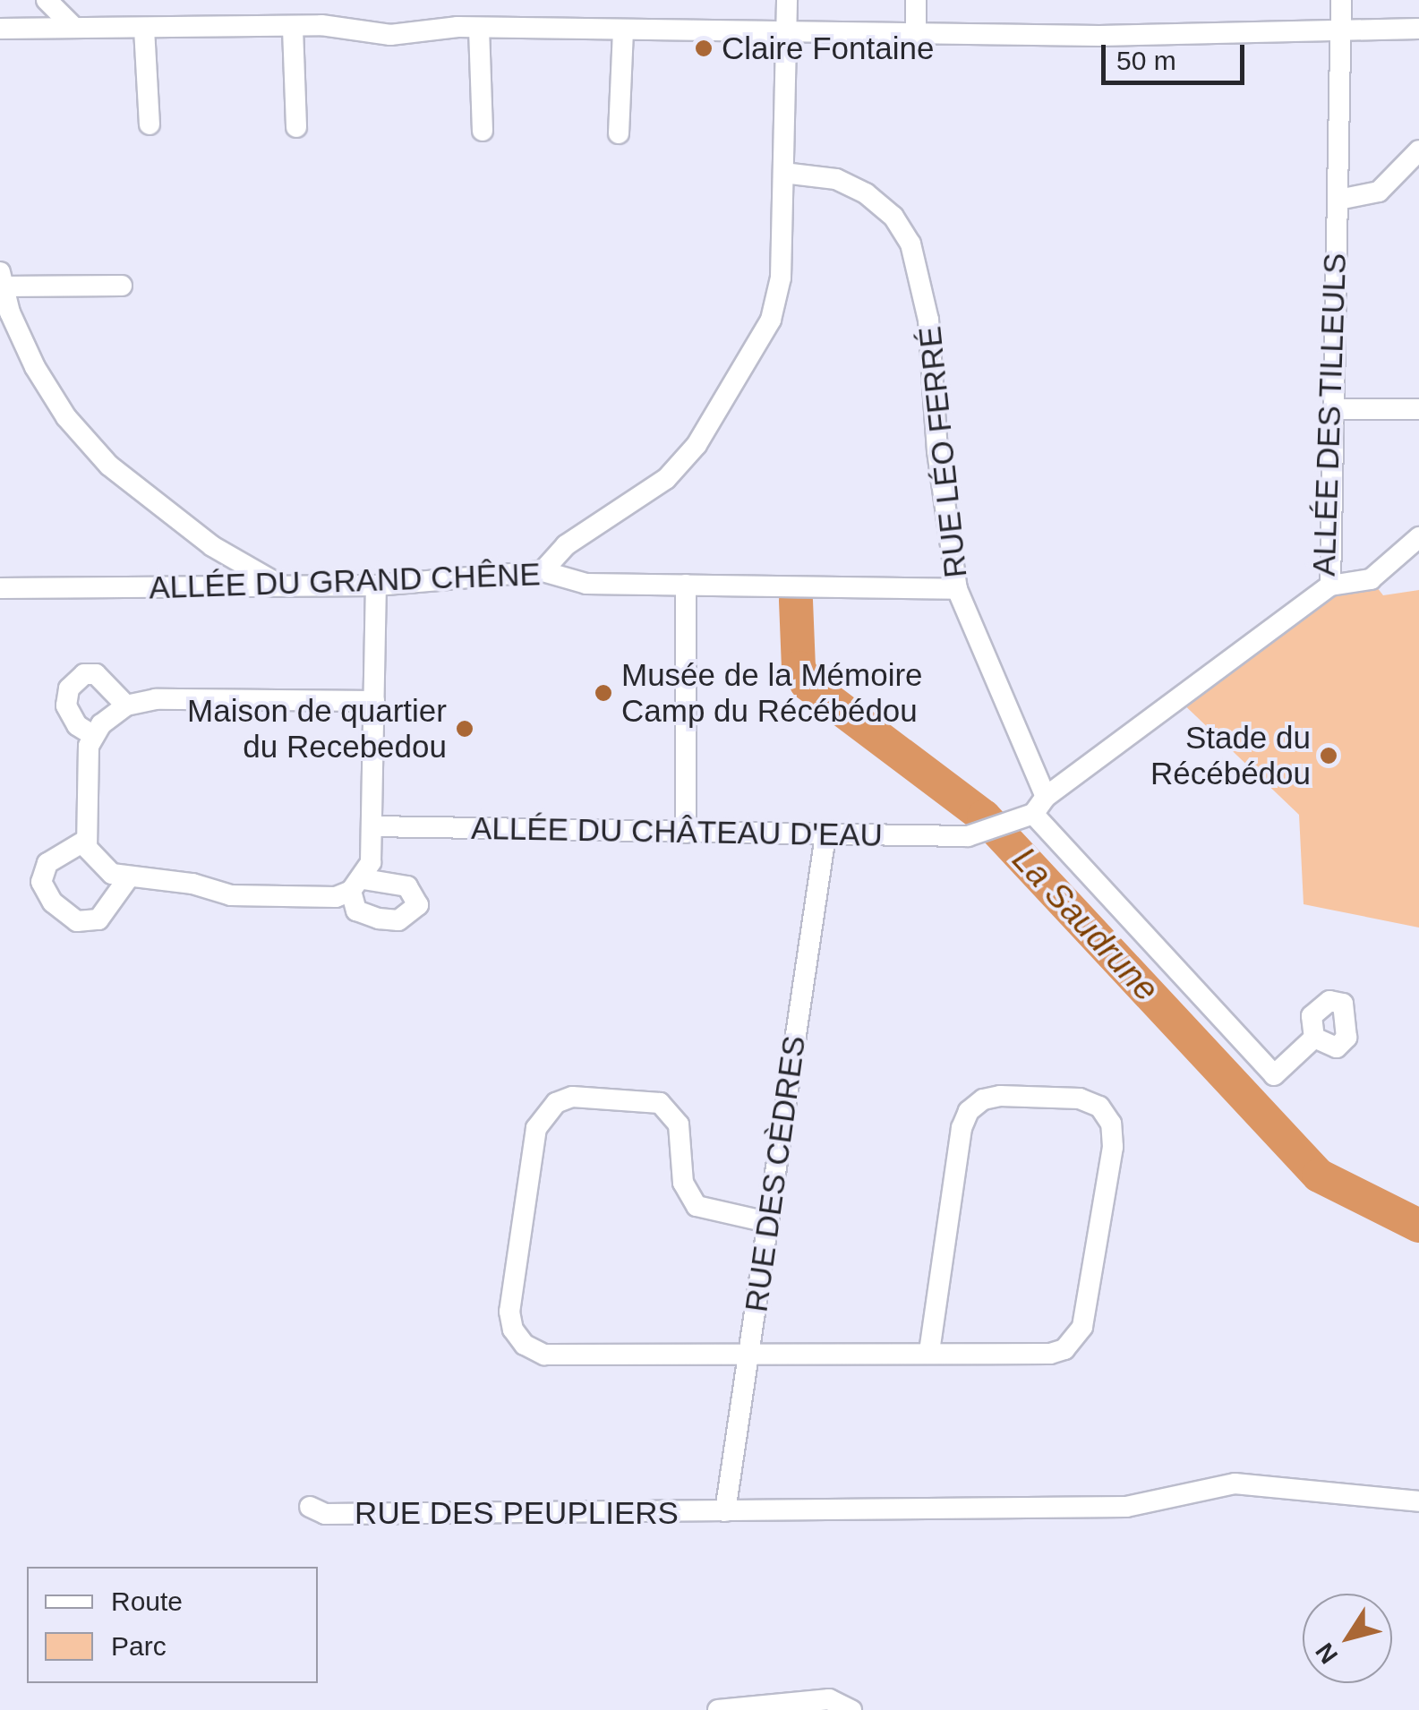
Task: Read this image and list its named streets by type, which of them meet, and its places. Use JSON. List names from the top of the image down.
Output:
{
  "streets": {
    "street": [
      "ALLÉE DES TILLEULS",
      "RUE LÉO FERRÉ",
      "ALLÉE DU GRAND CHÊNE",
      "ALLÉE DU CHÂTEAU D'EAU",
      "RUE DES CÈDRES",
      "RUE DES PEUPLIERS"
    ]
  },
  "crossings": [
    ["ALLÉE DES TILLEULS", "RUE LÉO FERRÉ"],
    ["RUE LÉO FERRÉ", "ALLÉE DU GRAND CHÊNE"],
    ["ALLÉE DU CHÂTEAU D'EAU", "RUE DES CÈDRES"],
    ["RUE DES CÈDRES", "RUE DES PEUPLIERS"]
  ],
  "water": ["La Saudrune"],
  "places": [
    "Claire Fontaine",
    "Musée de la Mémoire Camp du Récébédou",
    "Maison de quartier du Recebedou",
    "Stade du Récébédou"
  ],
  "legend": ["Route", "Parc"],
  "scale_bar": "50 m",
  "north": "bottom left"
}
